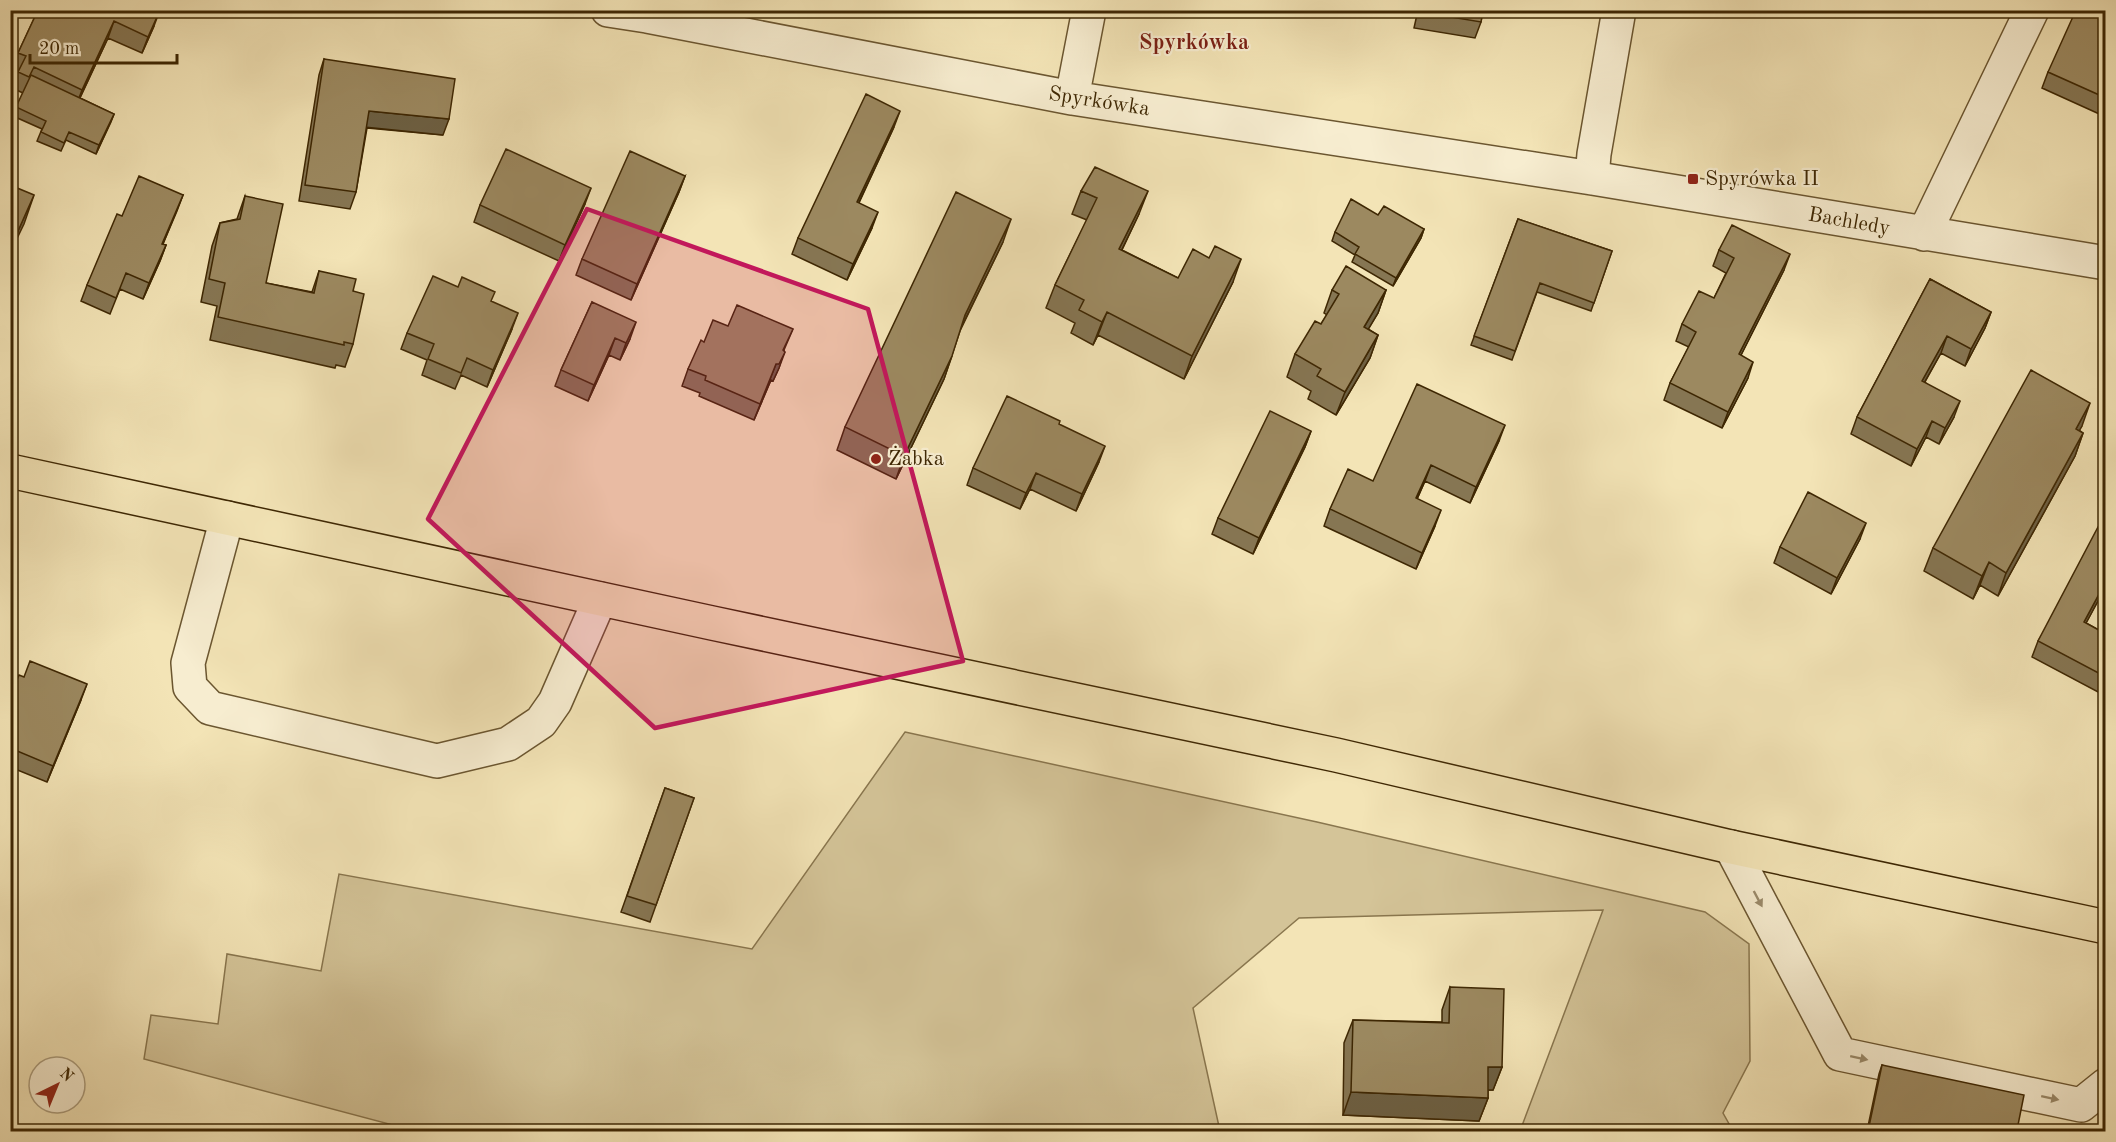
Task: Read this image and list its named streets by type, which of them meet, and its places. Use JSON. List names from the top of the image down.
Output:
{
  "streets": {
    "street": ["Spyrkówka", "Bachledy"]
  },
  "crossings": [
    ["Spyrkówka", "Bachledy"]
  ],
  "districts": ["Spyrkówka"],
  "places": {
    "transit": ["Spyrówka II"],
    "other": ["Żabka"]
  },
  "scale_bar": "20 m",
  "north": "top right"
}
